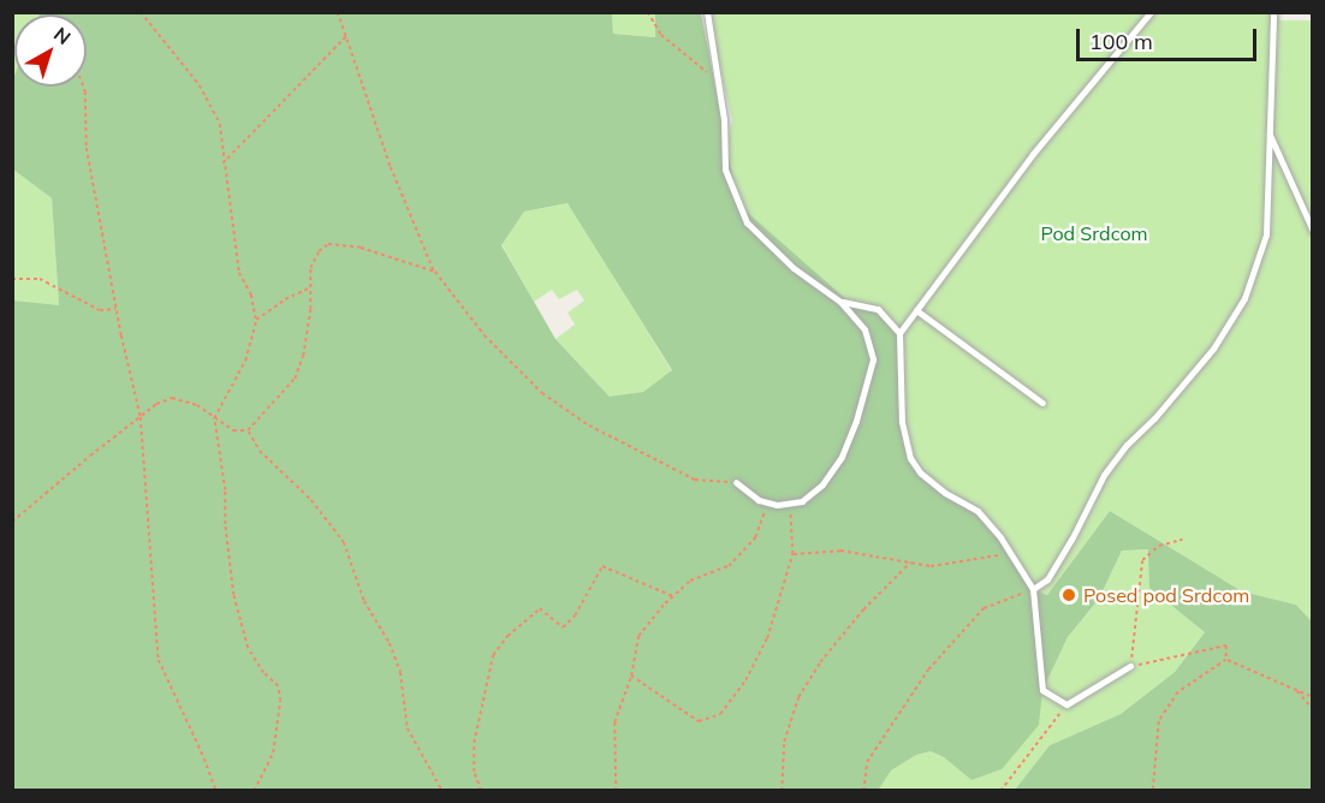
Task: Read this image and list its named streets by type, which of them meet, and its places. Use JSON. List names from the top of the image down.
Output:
{
  "parks": ["Pod Srdcom"],
  "places": ["Posed pod Srdcom"],
  "scale_bar": "100 m",
  "north": "top right"
}
